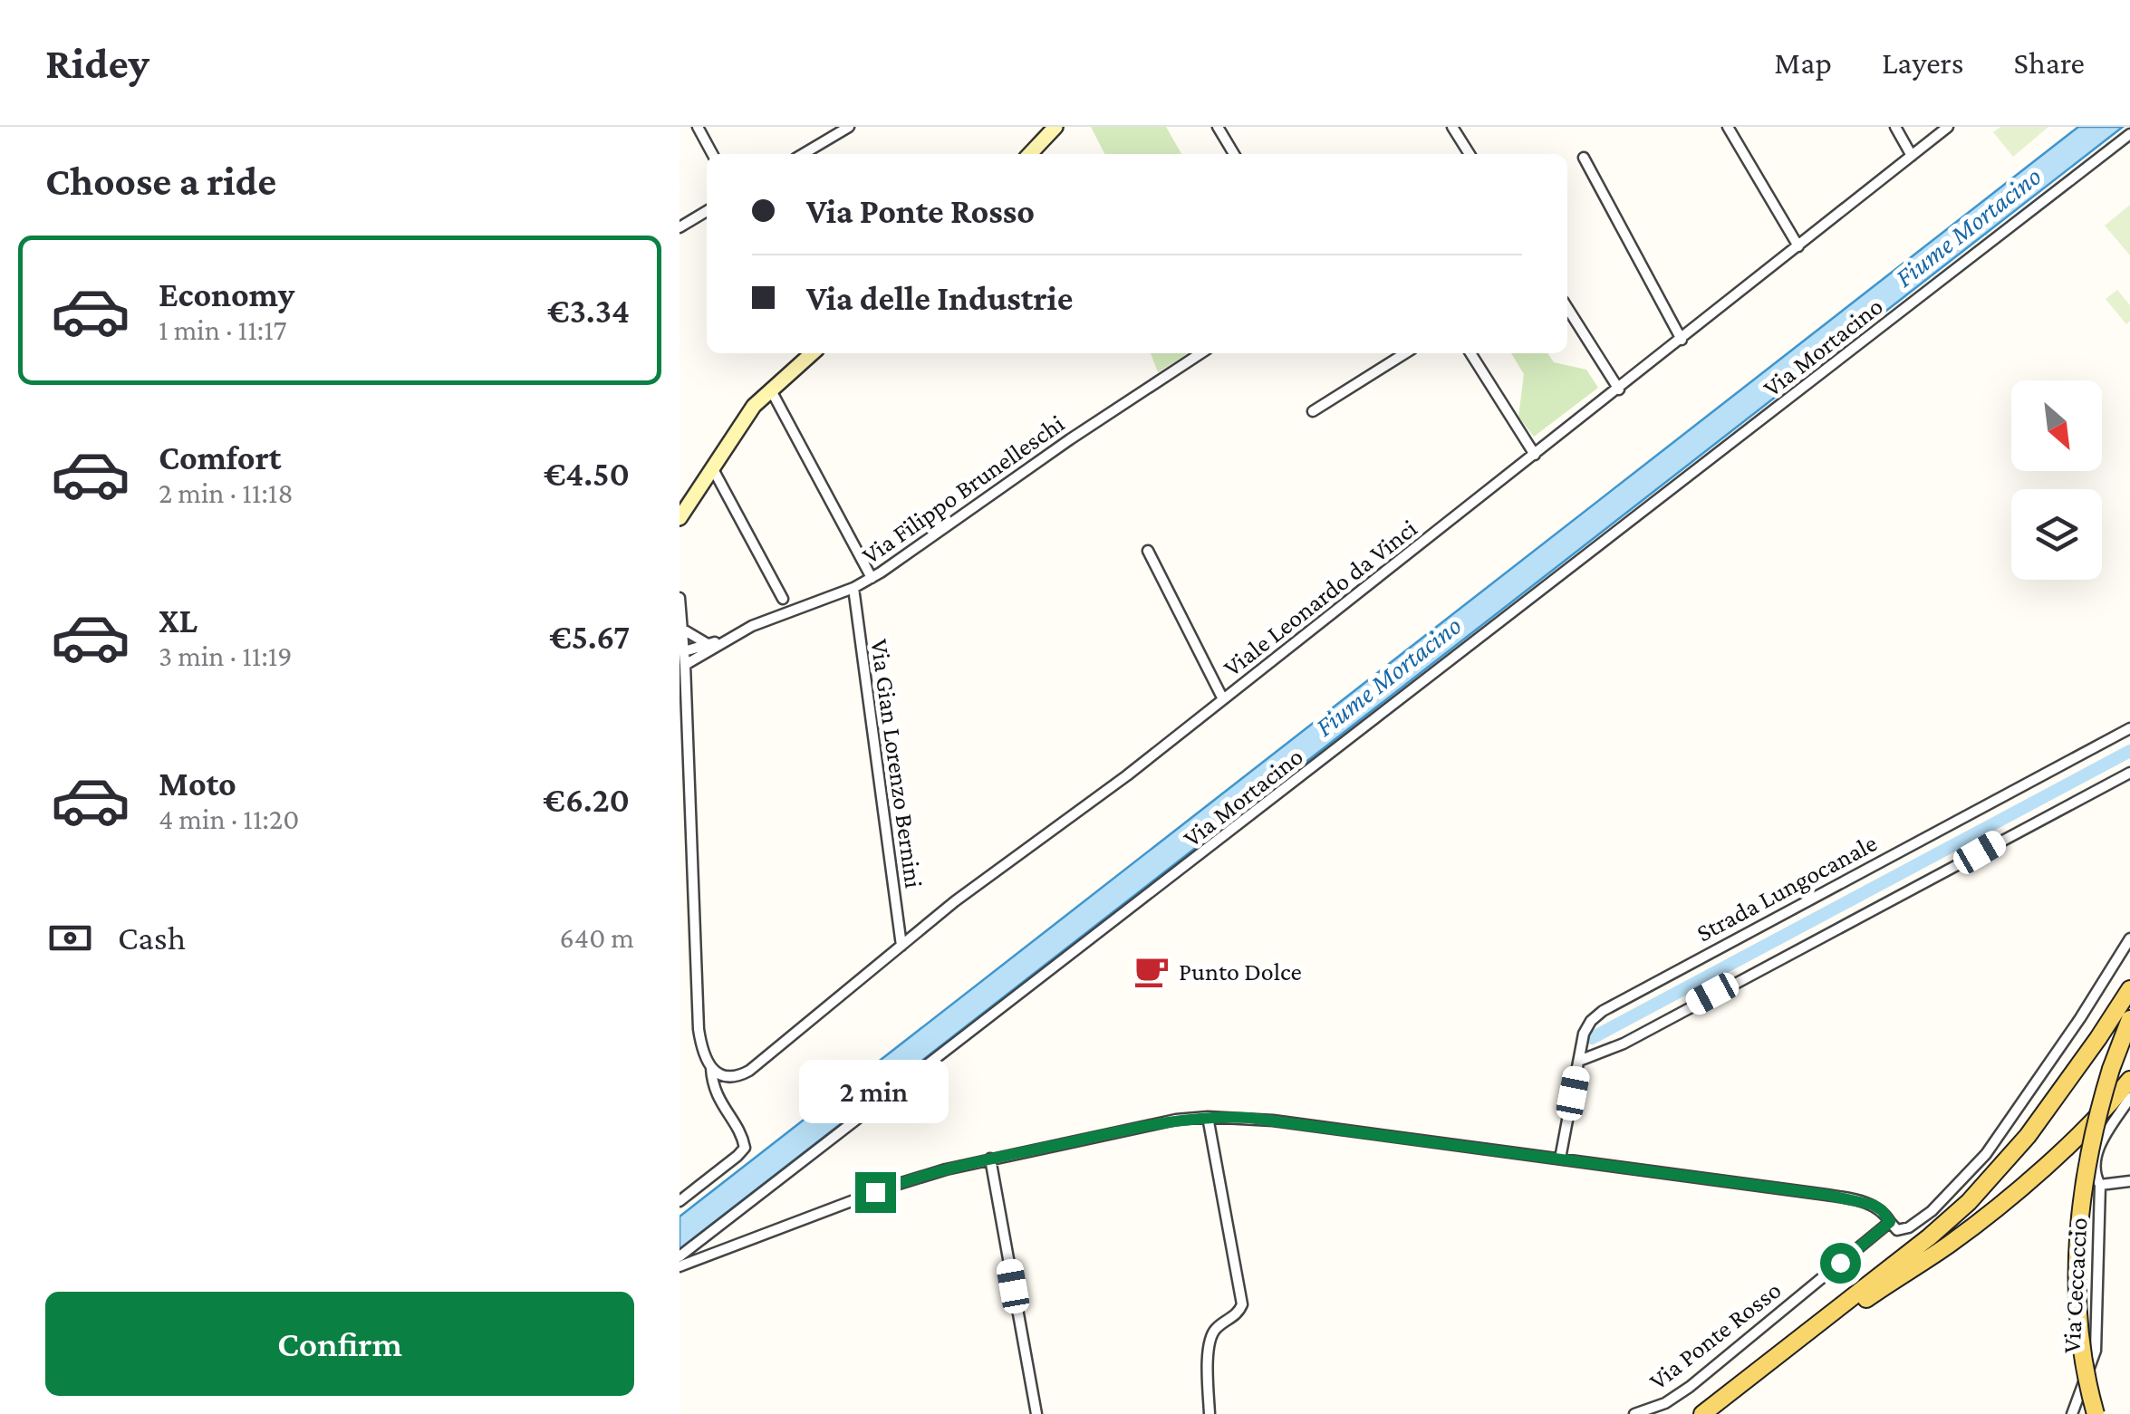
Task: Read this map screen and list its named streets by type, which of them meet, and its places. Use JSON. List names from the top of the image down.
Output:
{
  "streets": {
    "street": [
      "Via Mortacino",
      "Via Filippo Brunelleschi",
      "Viale Leonardo da Vinci",
      "Via Gian Lorenzo Bernini",
      "Strada Lungocanale",
      "Via Ceccaccio",
      "Via Ponte Rosso"
    ]
  },
  "crossings": [
    ["Via Filippo Brunelleschi", "Via Gian Lorenzo Bernini"],
    ["Viale Leonardo da Vinci", "Via Gian Lorenzo Bernini"]
  ],
  "water": ["Fiume Mortacino"],
  "places": {
    "cafe": ["Punto Dolce"]
  },
  "north": "bottom right",
  "page": {
    "header": "Ridey",
    "nav": ["Map", "Layers", "Share"],
    "heading": "Choose a ride",
    "banner": ["Via Ponte Rosso", "Via delle Industrie"],
    "list": [
      {
        "name": "Economy",
        "note": "1 min · 11:17",
        "value": "€3.34"
      },
      {
        "name": "Comfort",
        "note": "2 min · 11:18",
        "value": "€4.50"
      },
      {
        "name": "XL",
        "note": "3 min · 11:19",
        "value": "€5.67"
      },
      {
        "name": "Moto",
        "note": "4 min · 11:20",
        "value": "€6.20"
      }
    ],
    "pay": ["Cash", "640 m"],
    "bubble": "2 min",
    "buttons": "Confirm"
  }
}
